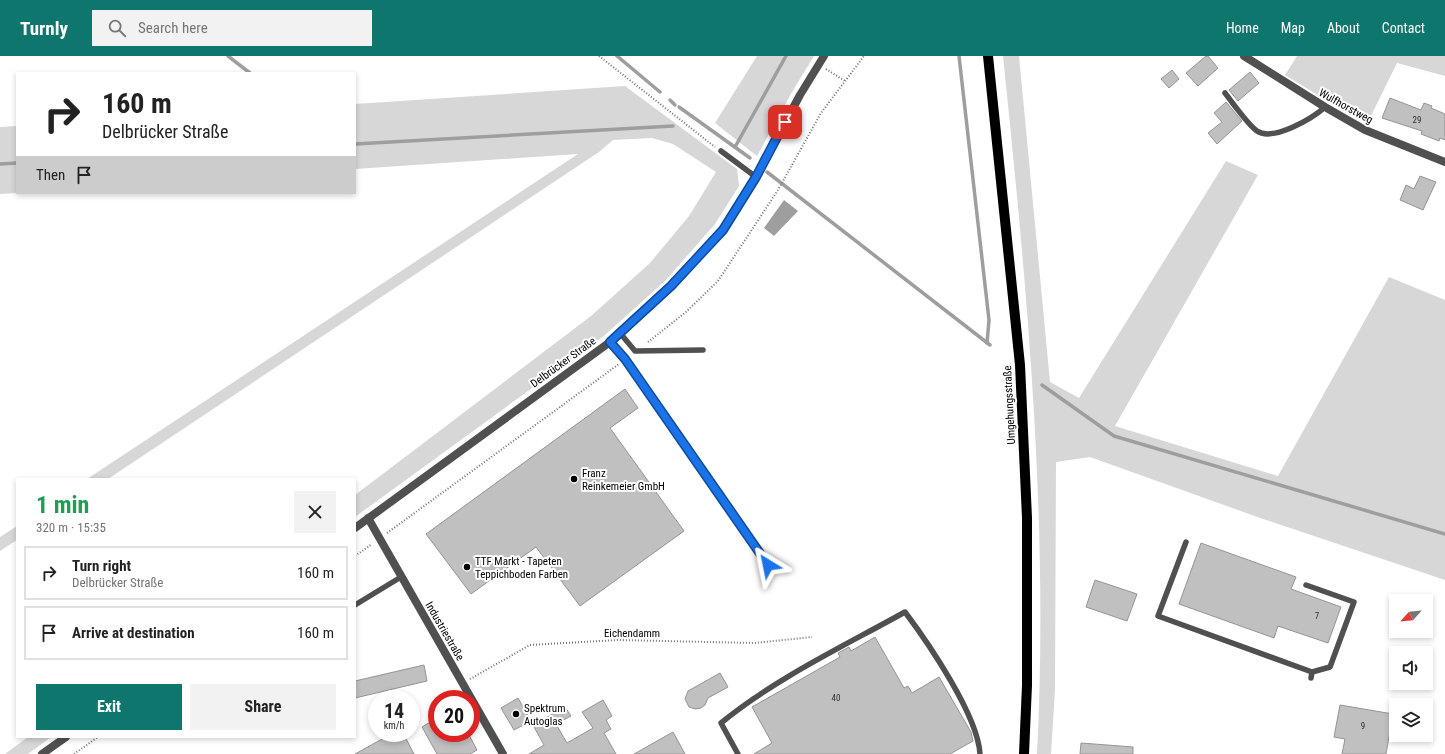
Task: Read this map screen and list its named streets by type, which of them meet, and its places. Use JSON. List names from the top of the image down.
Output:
{
  "streets": {
    "main road": ["Umgehungsstraße"],
    "street": ["Wulfhorstweg", "Delbrücker Straße", "Industriestraße"],
    "path": ["Eichendamm"]
  },
  "crossings": [
    ["Delbrücker Straße", "Industriestraße"],
    ["Industriestraße", "Eichendamm"]
  ],
  "places": ["Franz Reinkemeier GmbH", "TTF Markt - Tapeten Teppichboden Farben", "Spektrum Autoglas"],
  "house_numbers": [
    "29",
    "7",
    "40",
    "9"
  ],
  "north": "bottom left",
  "page": {
    "header": "Turnly",
    "search": "Search here",
    "nav": [
      "Home",
      "Map",
      "About",
      "Contact"
    ],
    "turn": ["160 m", "Delbrücker Straße"],
    "then": "Then",
    "heading": ["1 min", "320 m · 15:35"],
    "list": [
      {
        "name": "Turn right",
        "note": "Delbrücker Straße",
        "value": "160 m"
      },
      {
        "name": "Arrive at destination",
        "value": "160 m"
      }
    ],
    "buttons": ["Exit", "Share"],
    "speed": "14 km/h",
    "limit": "20"
  }
}
